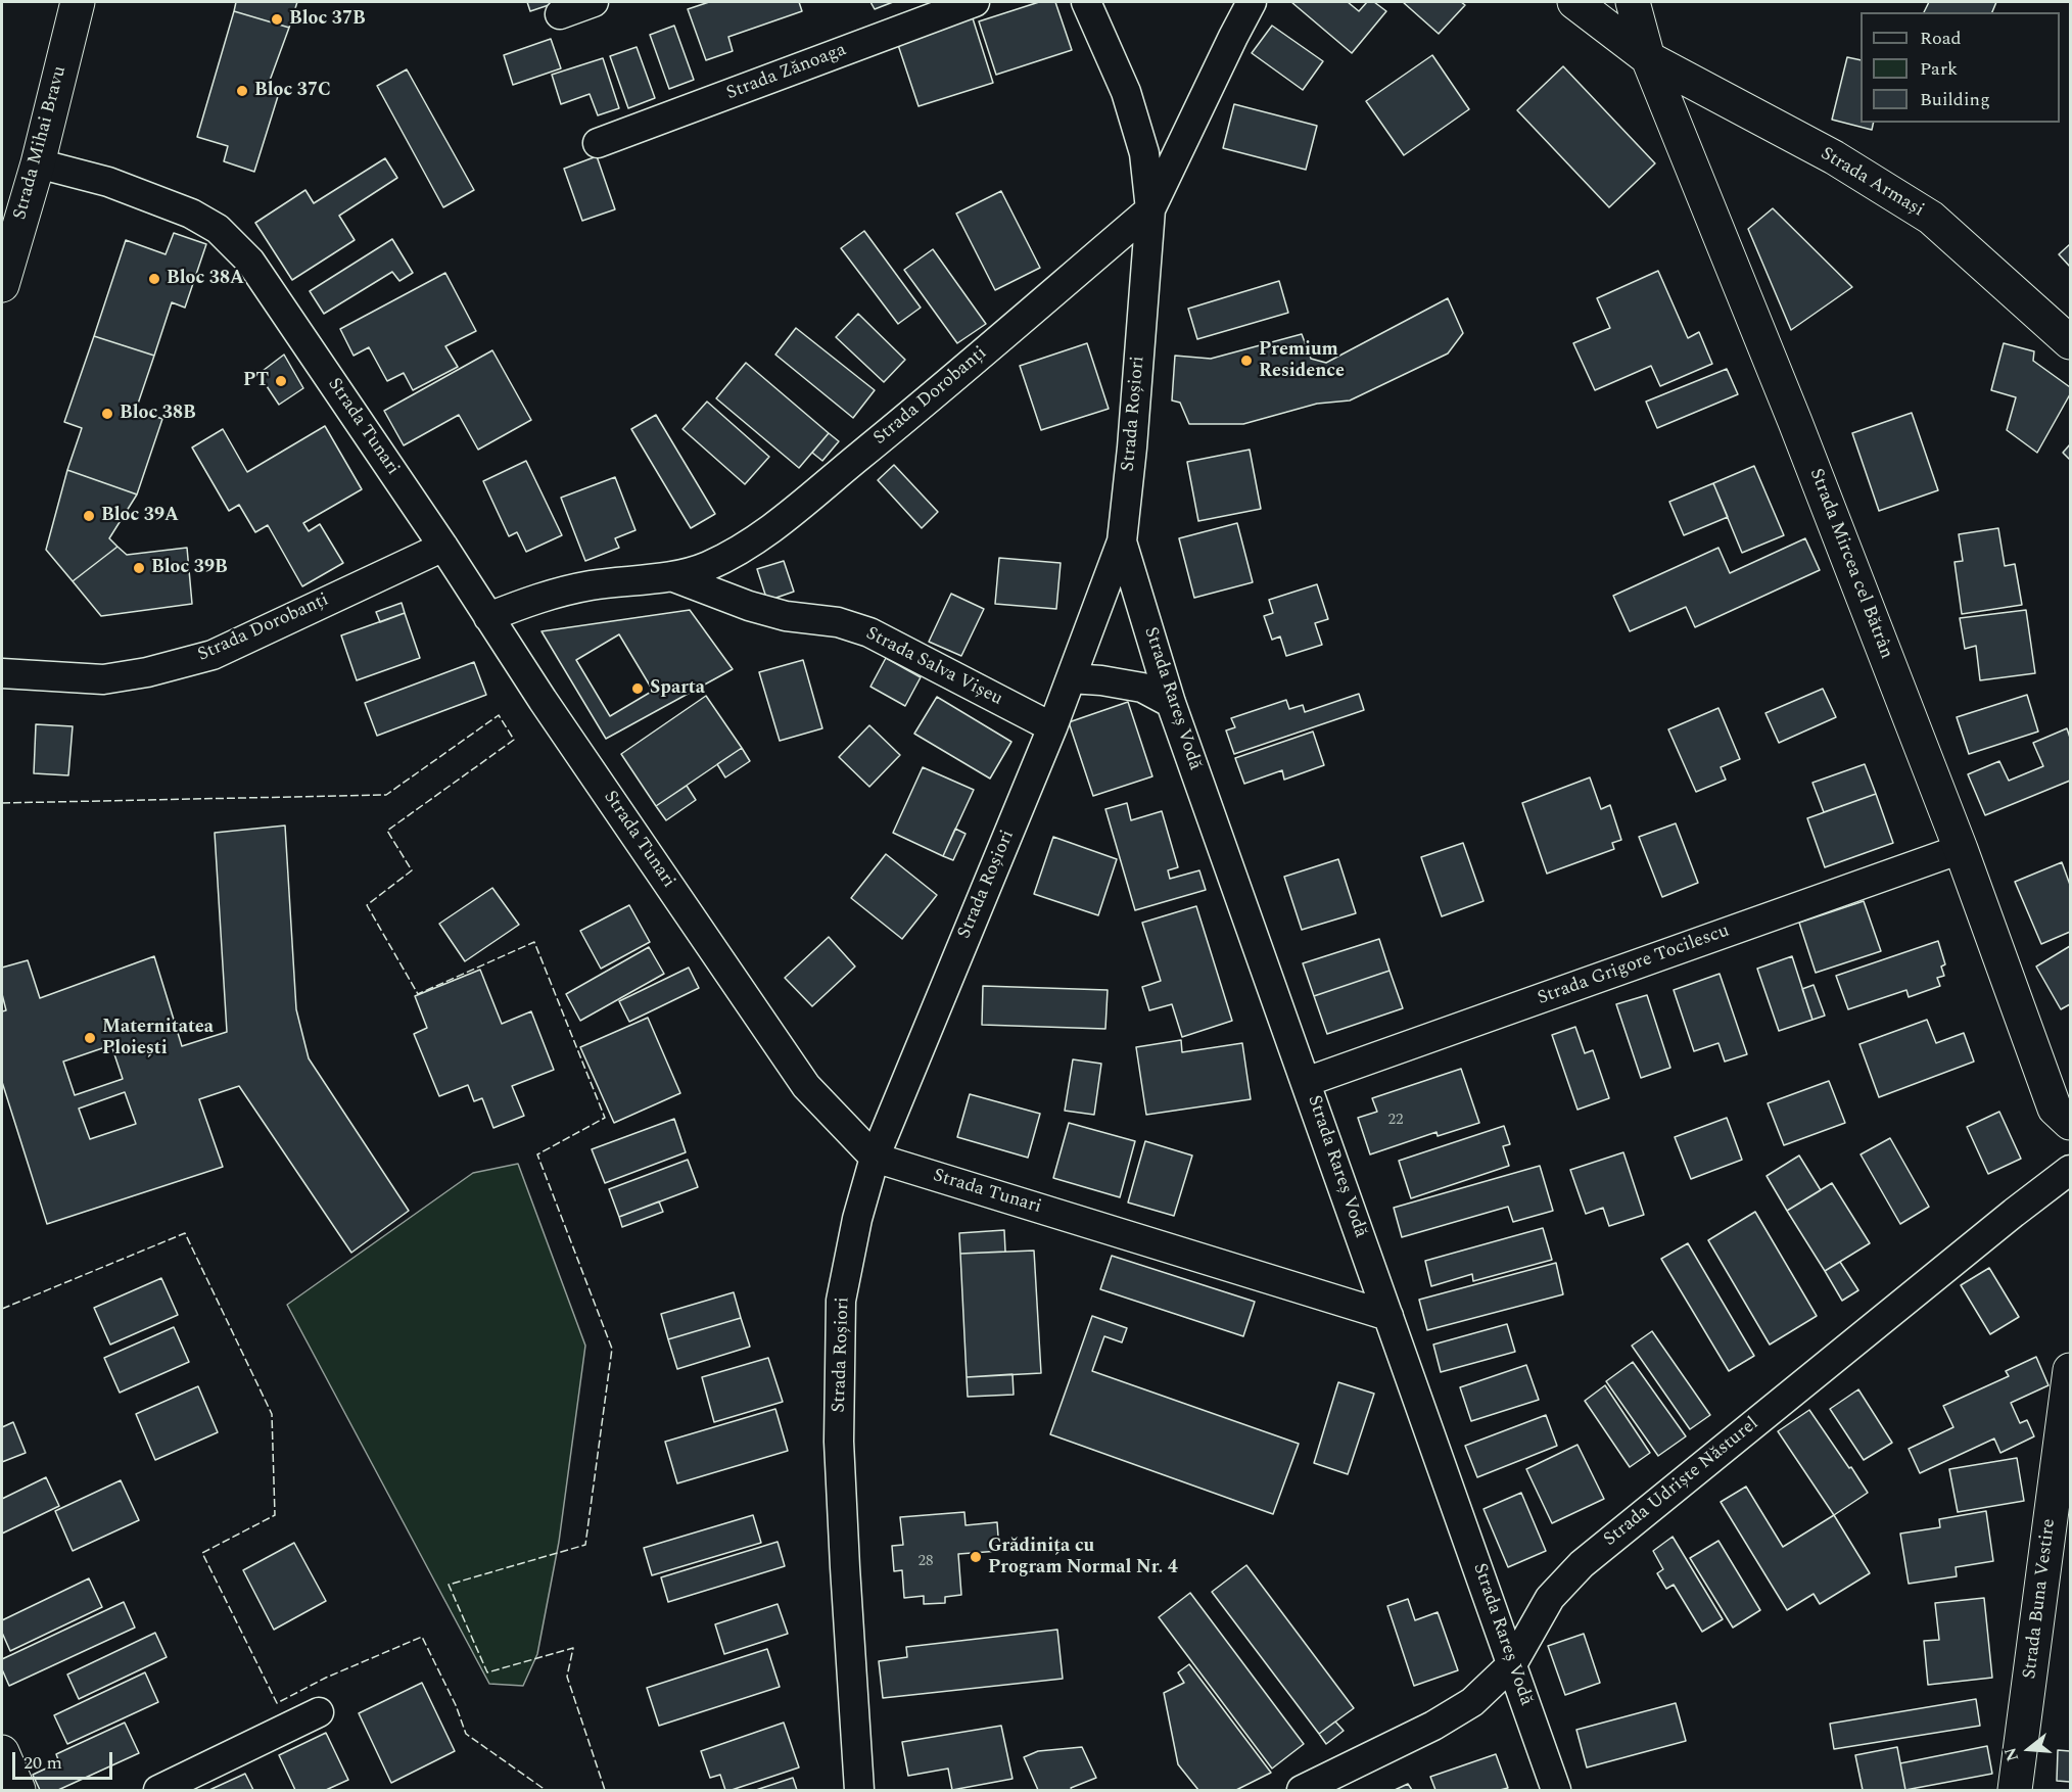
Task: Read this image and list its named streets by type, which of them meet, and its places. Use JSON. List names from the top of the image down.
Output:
{
  "streets": {
    "street": [
      "Strada Zănoaga",
      "Strada Mihai Bravu",
      "Strada Armași",
      "Strada Dorobanți",
      "Strada Roșiori",
      "Strada Tunari",
      "Strada Mircea cel Bătrân",
      "Strada Salva Vișeu",
      "Strada Rareș Vodă",
      "Strada Grigore Tocilescu",
      "Strada Udriște Năsturel",
      "Strada Buna Vestire"
    ]
  },
  "crossings": [
    ["Strada Mihai Bravu", "Strada Tunari"],
    ["Strada Armași", "Strada Mircea cel Bătrân"],
    ["Strada Dorobanți", "Strada Roșiori"],
    ["Strada Dorobanți", "Strada Tunari"],
    ["Strada Dorobanți", "Strada Salva Vișeu"],
    ["Strada Roșiori", "Strada Tunari"],
    ["Strada Roșiori", "Strada Salva Vișeu"],
    ["Strada Roșiori", "Strada Rareș Vodă"],
    ["Strada Tunari", "Strada Rareș Vodă"],
    ["Strada Mircea cel Bătrân", "Strada Grigore Tocilescu"],
    ["Strada Rareș Vodă", "Strada Grigore Tocilescu"],
    ["Strada Rareș Vodă", "Strada Udriște Năsturel"]
  ],
  "places": [
    "Bloc 37B",
    "Bloc 37C",
    "Bloc 38A",
    "Premium Residence",
    "PT",
    "Bloc 38B",
    "Bloc 39A",
    "Bloc 39B",
    "Sparta",
    "Maternitatea Ploiești",
    "Grădinița cu Program Normal Nr. 4"
  ],
  "house_numbers": ["22", "28"],
  "legend": ["Road", "Park", "Building"],
  "scale_bar": "20 m",
  "north": "left"
}
